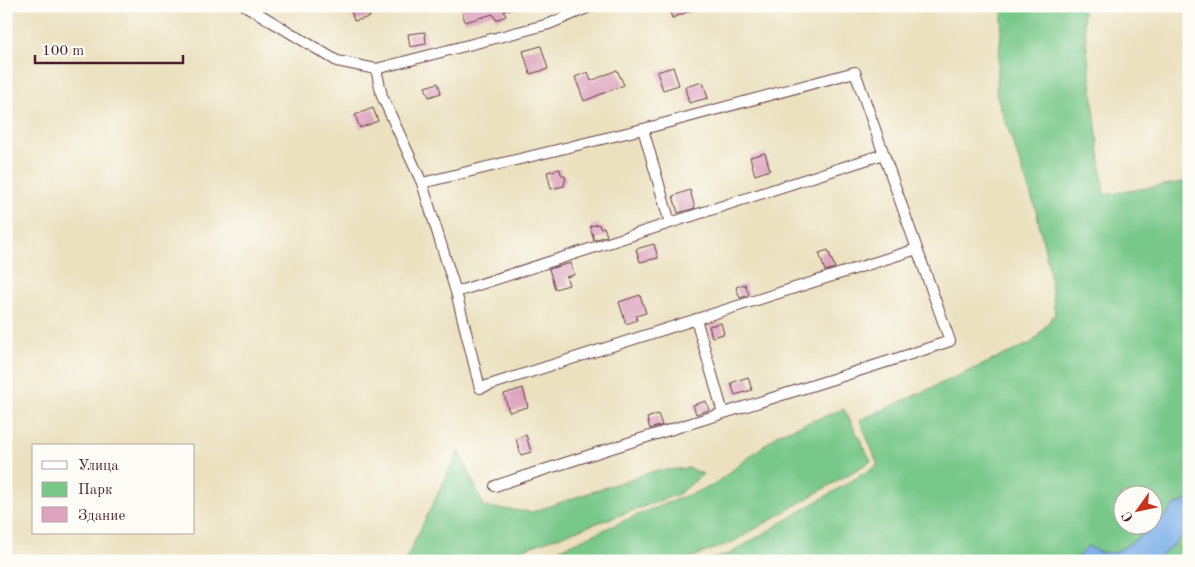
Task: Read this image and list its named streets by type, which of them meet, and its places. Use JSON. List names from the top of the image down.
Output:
{
  "legend": ["Улица", "Парк", "Здание"],
  "scale_bar": "100 m",
  "north": "bottom left"
}
